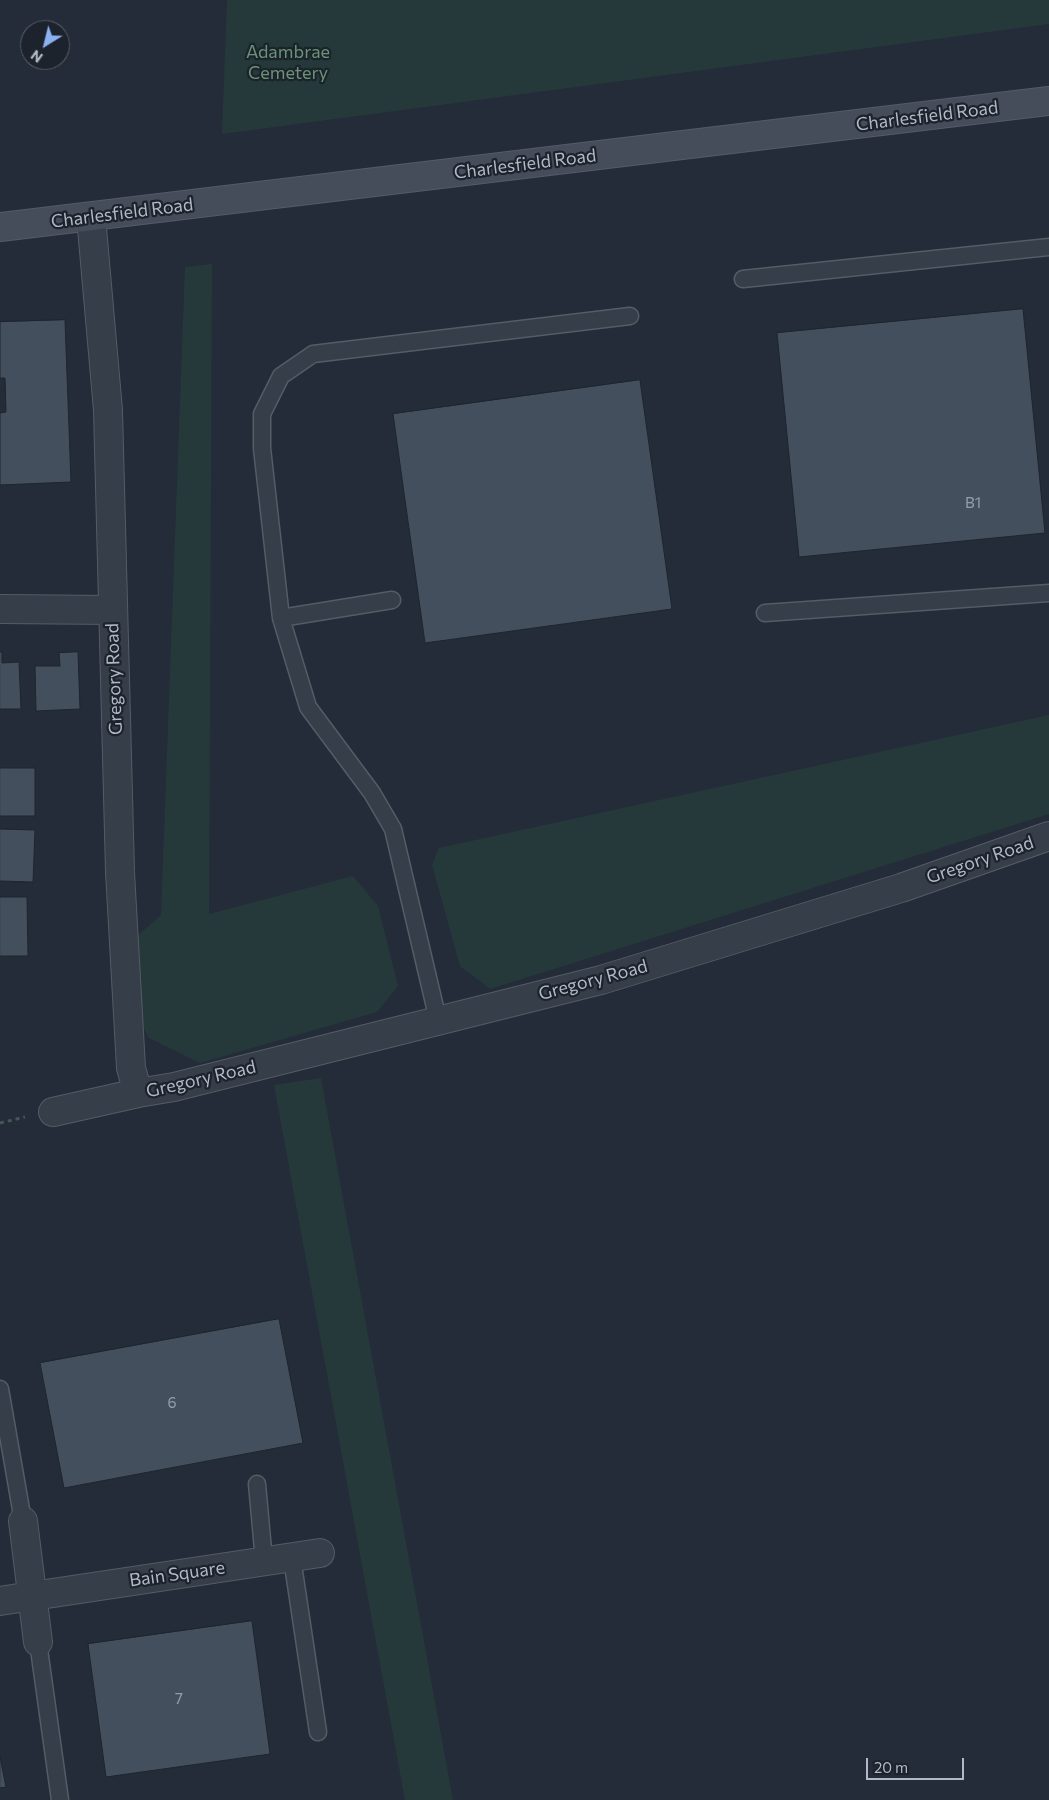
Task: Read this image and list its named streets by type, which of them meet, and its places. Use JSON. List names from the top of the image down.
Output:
{
  "streets": {
    "street": ["Charlesfield Road", "Gregory Road", "Bain Square"]
  },
  "crossings": [
    ["Charlesfield Road", "Gregory Road"]
  ],
  "parks": ["Adambrae Cemetery"],
  "house_numbers": ["B1", "6", "7"],
  "scale_bar": "20 m",
  "north": "bottom left"
}
